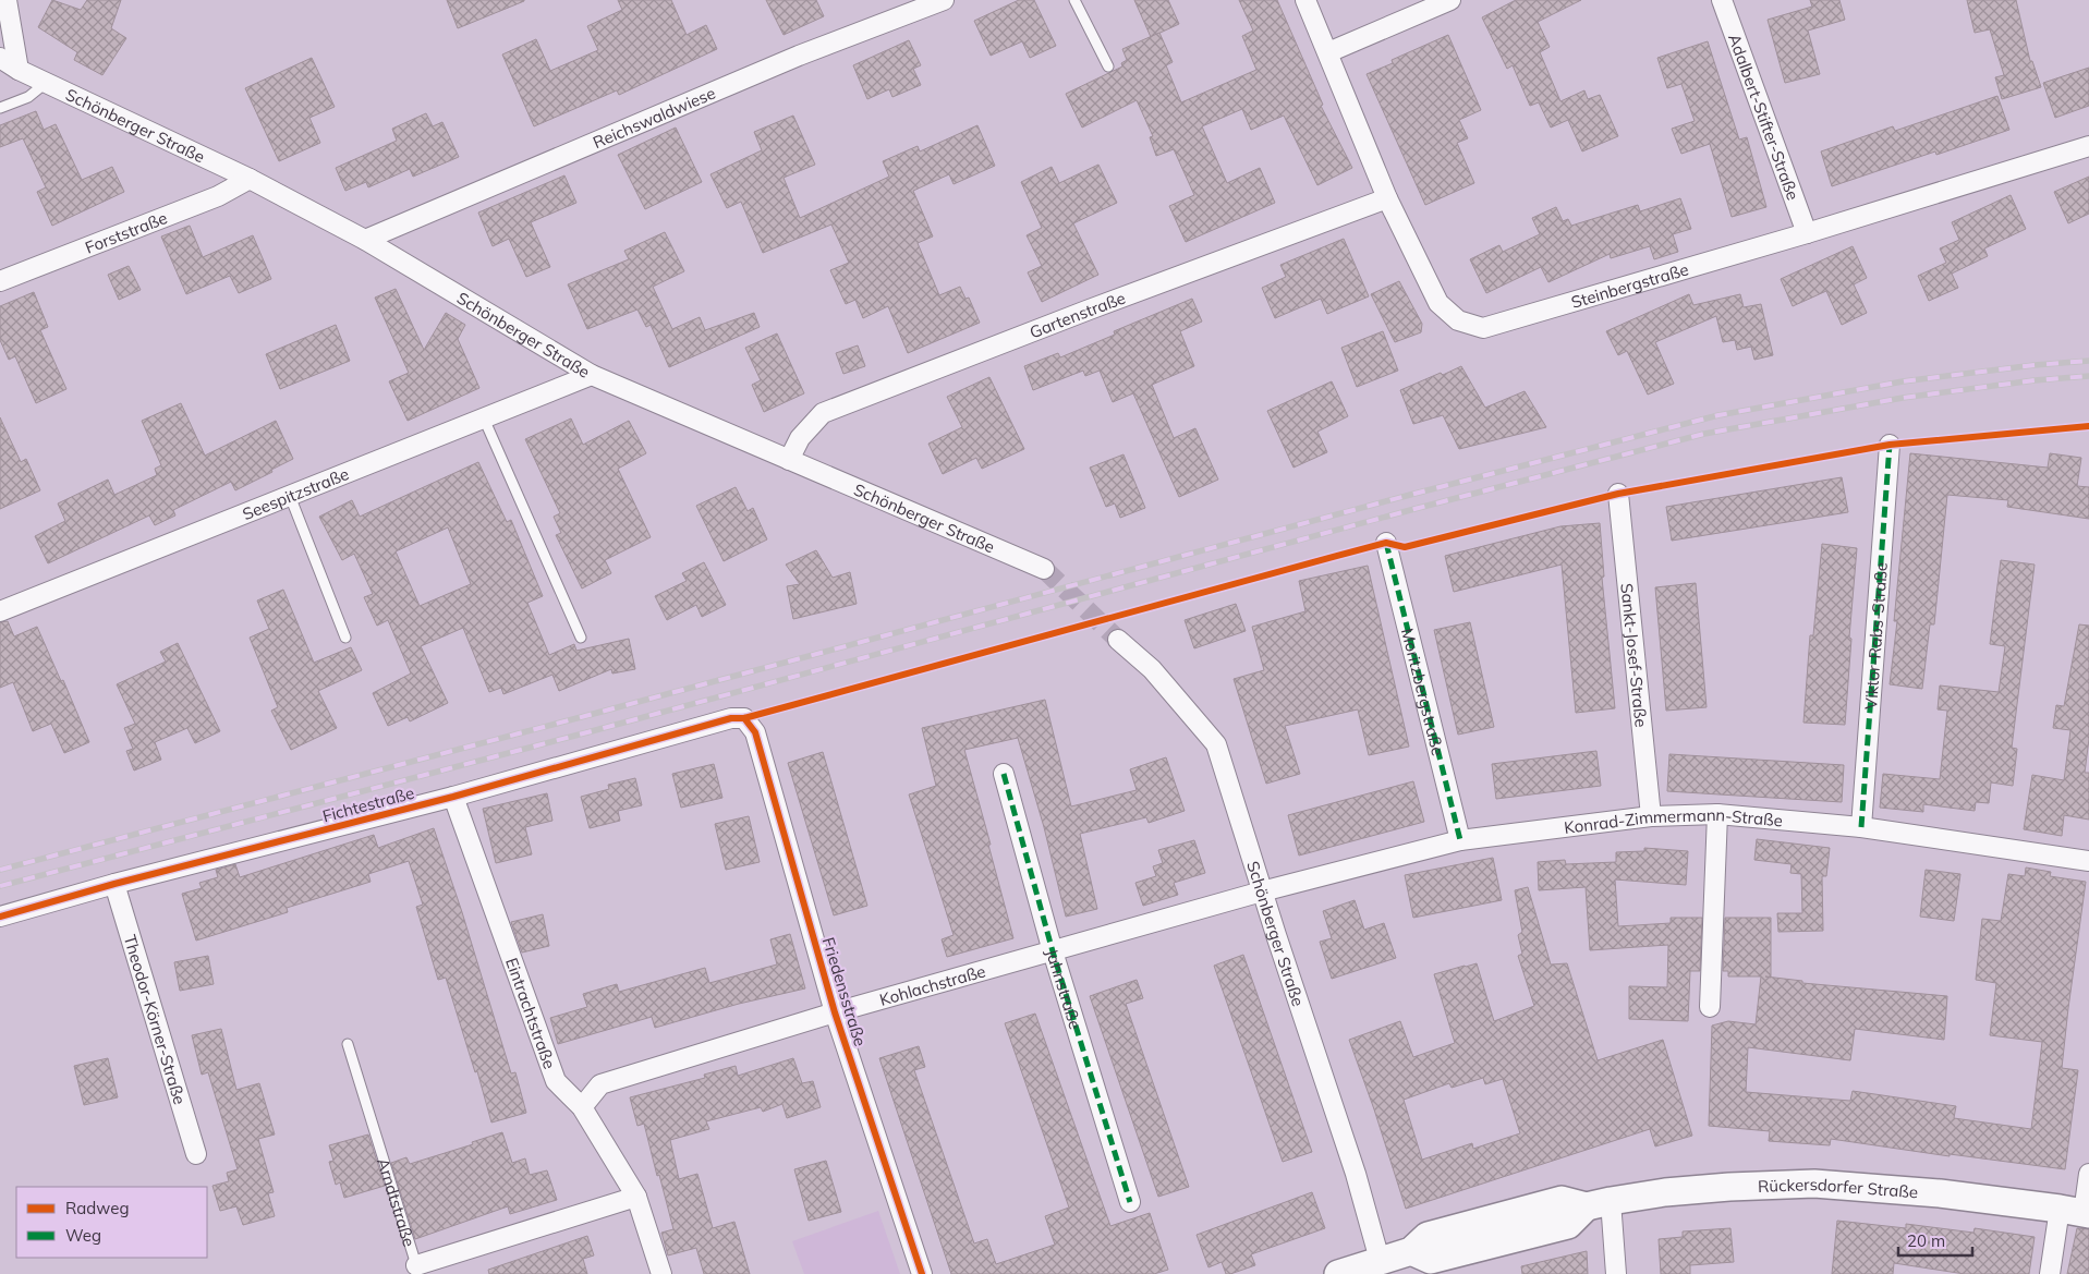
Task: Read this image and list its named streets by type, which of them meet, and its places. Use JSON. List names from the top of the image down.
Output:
{
  "streets": {
    "main road": ["Rückersdorfer Straße"],
    "street": [
      "Reichswaldwiese",
      "Adalbert-Stifter-Straße",
      "Schönberger Straße",
      "Forststraße",
      "Steinbergstraße",
      "Gartenstraße",
      "Seespitzstraße",
      "Viktor-Rabs-Straße",
      "Sankt-Josef-Straße",
      "Moritzbergstraße",
      "Fichtestraße",
      "Konrad-Zimmermann-Straße",
      "Kohlachstraße",
      "Jahnstraße",
      "Friedensstraße",
      "Eintrachtstraße",
      "Theodor-Körner-Straße",
      "Arndtstraße"
    ]
  },
  "crossings": [
    ["Reichswaldwiese", "Schönberger Straße"],
    ["Adalbert-Stifter-Straße", "Steinbergstraße"],
    ["Schönberger Straße", "Forststraße"],
    ["Schönberger Straße", "Gartenstraße"],
    ["Schönberger Straße", "Seespitzstraße"],
    ["Schönberger Straße", "Konrad-Zimmermann-Straße"],
    ["Schönberger Straße", "Kohlachstraße"],
    ["Schönberger Straße", "Rückersdorfer Straße"],
    ["Steinbergstraße", "Gartenstraße"],
    ["Viktor-Rabs-Straße", "Konrad-Zimmermann-Straße"],
    ["Sankt-Josef-Straße", "Konrad-Zimmermann-Straße"],
    ["Moritzbergstraße", "Konrad-Zimmermann-Straße"],
    ["Fichtestraße", "Friedensstraße"],
    ["Fichtestraße", "Eintrachtstraße"],
    ["Fichtestraße", "Theodor-Körner-Straße"],
    ["Konrad-Zimmermann-Straße", "Kohlachstraße"],
    ["Kohlachstraße", "Jahnstraße"],
    ["Kohlachstraße", "Friedensstraße"],
    ["Kohlachstraße", "Eintrachtstraße"],
    ["Eintrachtstraße", "Arndtstraße"]
  ],
  "legend": ["Radweg", "Weg"],
  "scale_bar": "20 m"
}
